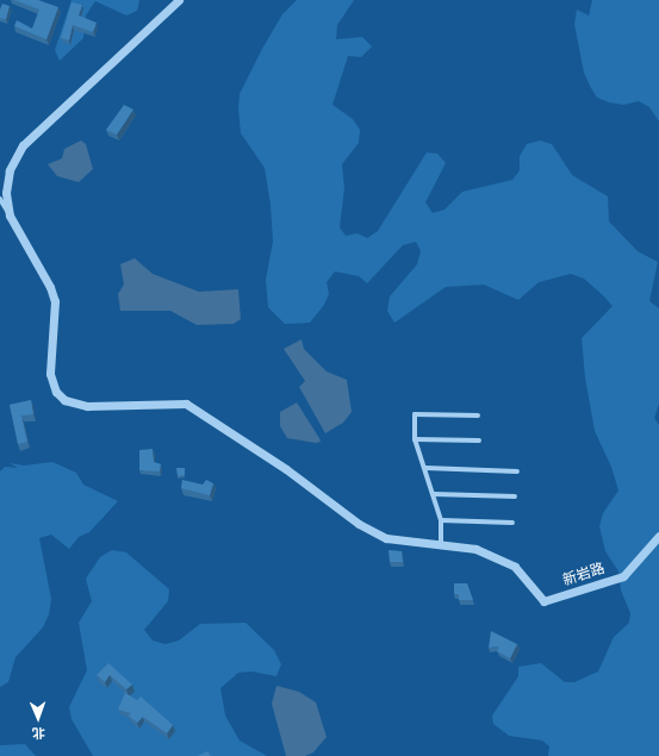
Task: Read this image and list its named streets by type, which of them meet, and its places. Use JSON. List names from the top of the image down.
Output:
{
  "streets": {
    "street": ["新岩路"]
  },
  "north": "bottom"
}
